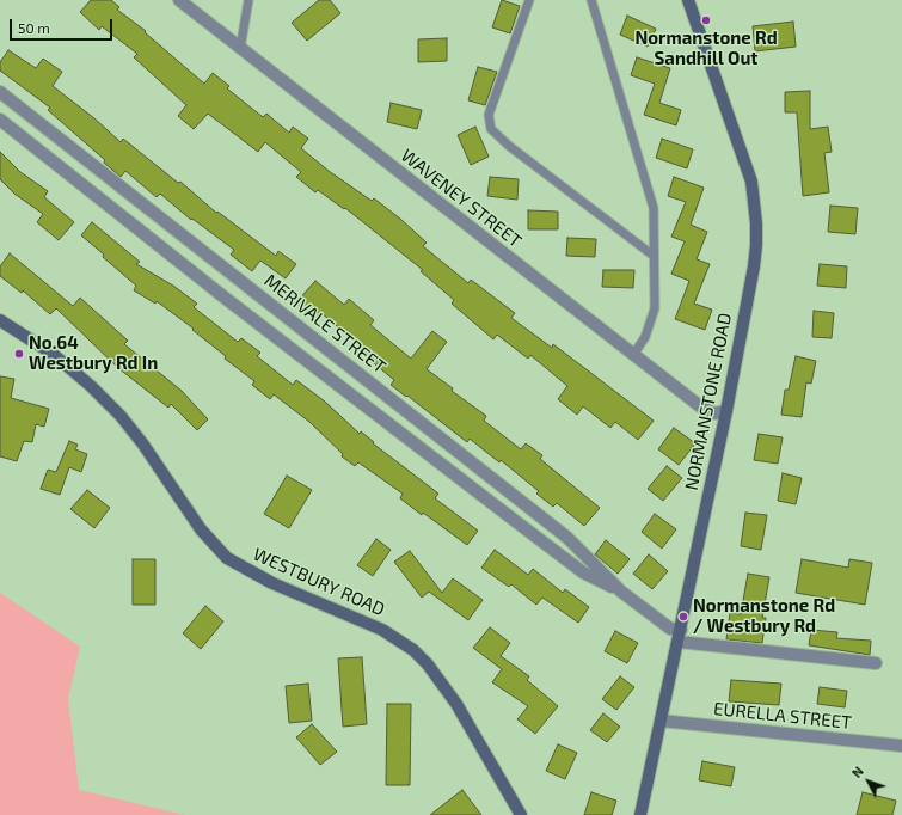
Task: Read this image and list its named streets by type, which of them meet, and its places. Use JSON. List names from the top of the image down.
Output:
{
  "streets": {
    "street": [
      "WAVENEY STREET",
      "MERIVALE STREET",
      "NORMANSTONE ROAD",
      "WESTBURY ROAD",
      "EURELLA STREET"
    ]
  },
  "crossings": [
    ["WAVENEY STREET", "NORMANSTONE ROAD"],
    ["MERIVALE STREET", "NORMANSTONE ROAD"],
    ["NORMANSTONE ROAD", "EURELLA STREET"]
  ],
  "places": ["Normanstone Rd Sandhill Out", "No.64 Westbury Rd In", "Normanstone Rd / Westbury Rd"],
  "scale_bar": "50 m",
  "north": "top left"
}
